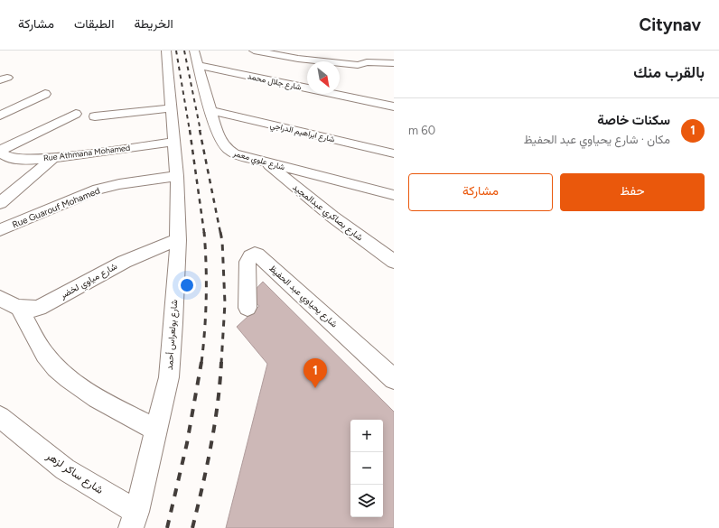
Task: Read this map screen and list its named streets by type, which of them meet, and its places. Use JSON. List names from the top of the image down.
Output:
{
  "streets": {
    "street": [
      "شارع جلال محمد",
      "شارع ابراهيم الدراجي",
      "Rue Athmana Mohamed",
      "شارع علوي معمر",
      "Rue Guarouf Mohamed",
      "شارع بصاكري عبدالمجيد",
      "شارع مياوي لخضر",
      "شارع يحياوي عبد الحفيظ",
      "شارع بولعراس أحمد",
      "شارع ساكر لزهر"
    ]
  },
  "crossings": [
    ["شارع جلال محمد", "شارع علوي معمر"],
    ["شارع ابراهيم الدراجي", "شارع علوي معمر"],
    ["Rue Athmana Mohamed", "شارع بولعراس أحمد"],
    ["شارع علوي معمر", "شارع بصاكري عبدالمجيد"],
    ["Rue Guarouf Mohamed", "شارع بولعراس أحمد"],
    ["شارع مياوي لخضر", "شارع بولعراس أحمد"],
    ["شارع بولعراس أحمد", "شارع ساكر لزهر"]
  ],
  "north": "bottom right",
  "page": {
    "header": "Citynav",
    "nav": ["الخريطة", "الطبقات", "مشاركة"],
    "heading": "بالقرب منك",
    "list": [
      {
        "mark": "1",
        "name": "سكنات خاصة",
        "note": "مكان · شارع يحياوي عبد الحفيظ",
        "value": "60 m"
      }
    ],
    "buttons": ["حفظ", "مشاركة"],
    "pins": "1",
    "map_buttons": ["+", "−"]
  }
}
